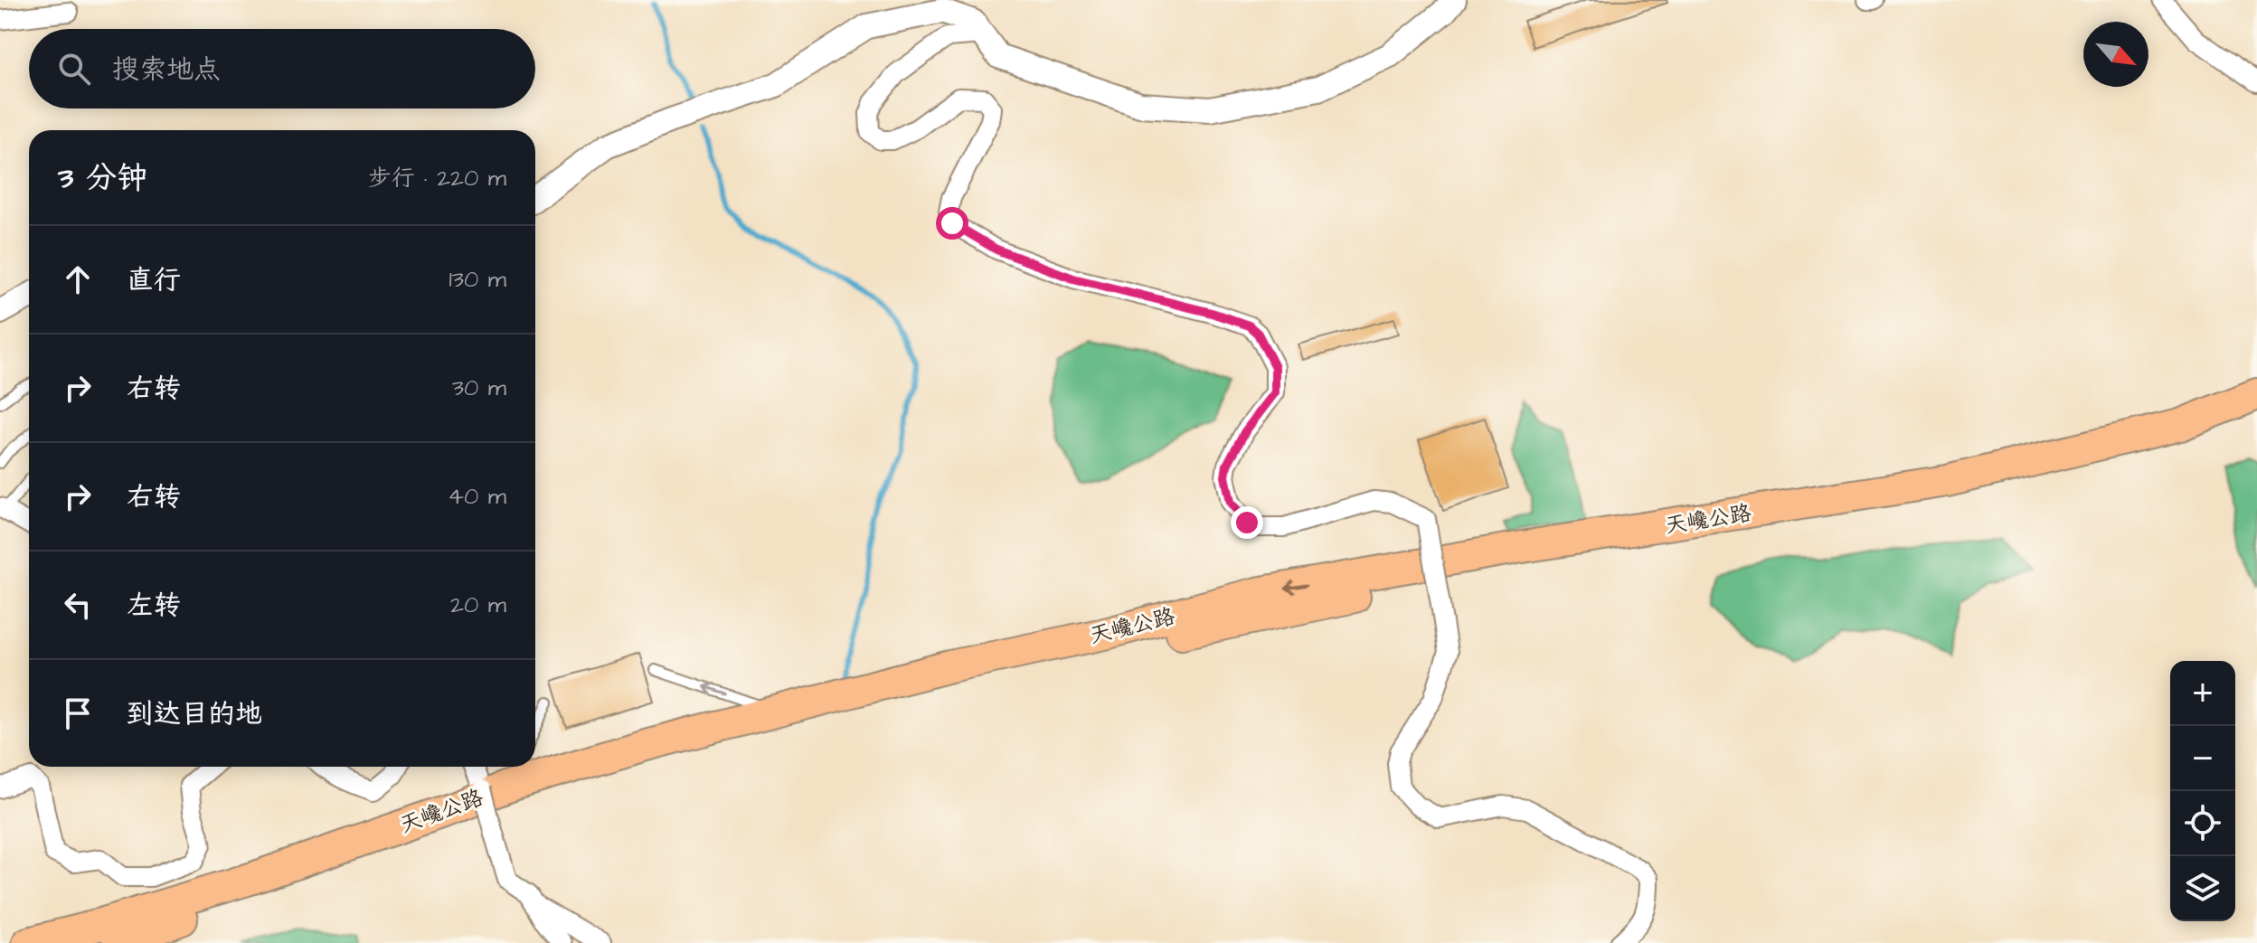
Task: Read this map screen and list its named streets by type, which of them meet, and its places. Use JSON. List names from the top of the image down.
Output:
{
  "streets": {
    "highway": ["天巉公路"]
  },
  "north": "bottom right",
  "page": {
    "search": "搜索地点",
    "heading": ["3 分钟", "步行 · 220 m"],
    "list": [
      ["直行", "130 m"],
      ["右转", "30 m"],
      ["右转", "40 m"],
      ["左转", "20 m"],
      "到达目的地"
    ],
    "map_buttons": ["+", "−"]
  }
}
